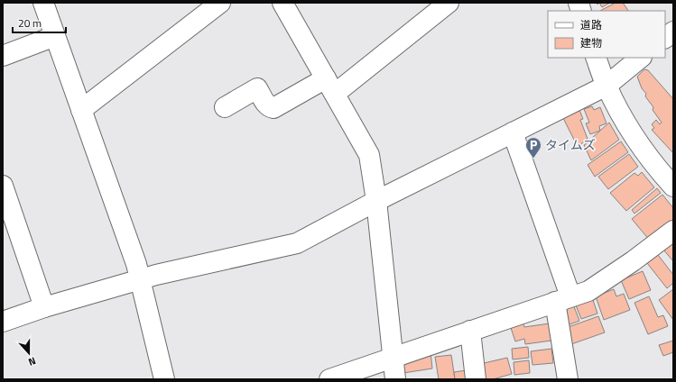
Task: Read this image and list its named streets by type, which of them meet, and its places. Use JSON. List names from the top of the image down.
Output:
{
  "places": {
    "parking": ["タイムズ"]
  },
  "legend": ["道路", "建物"],
  "scale_bar": "20 m",
  "north": "bottom"
}
